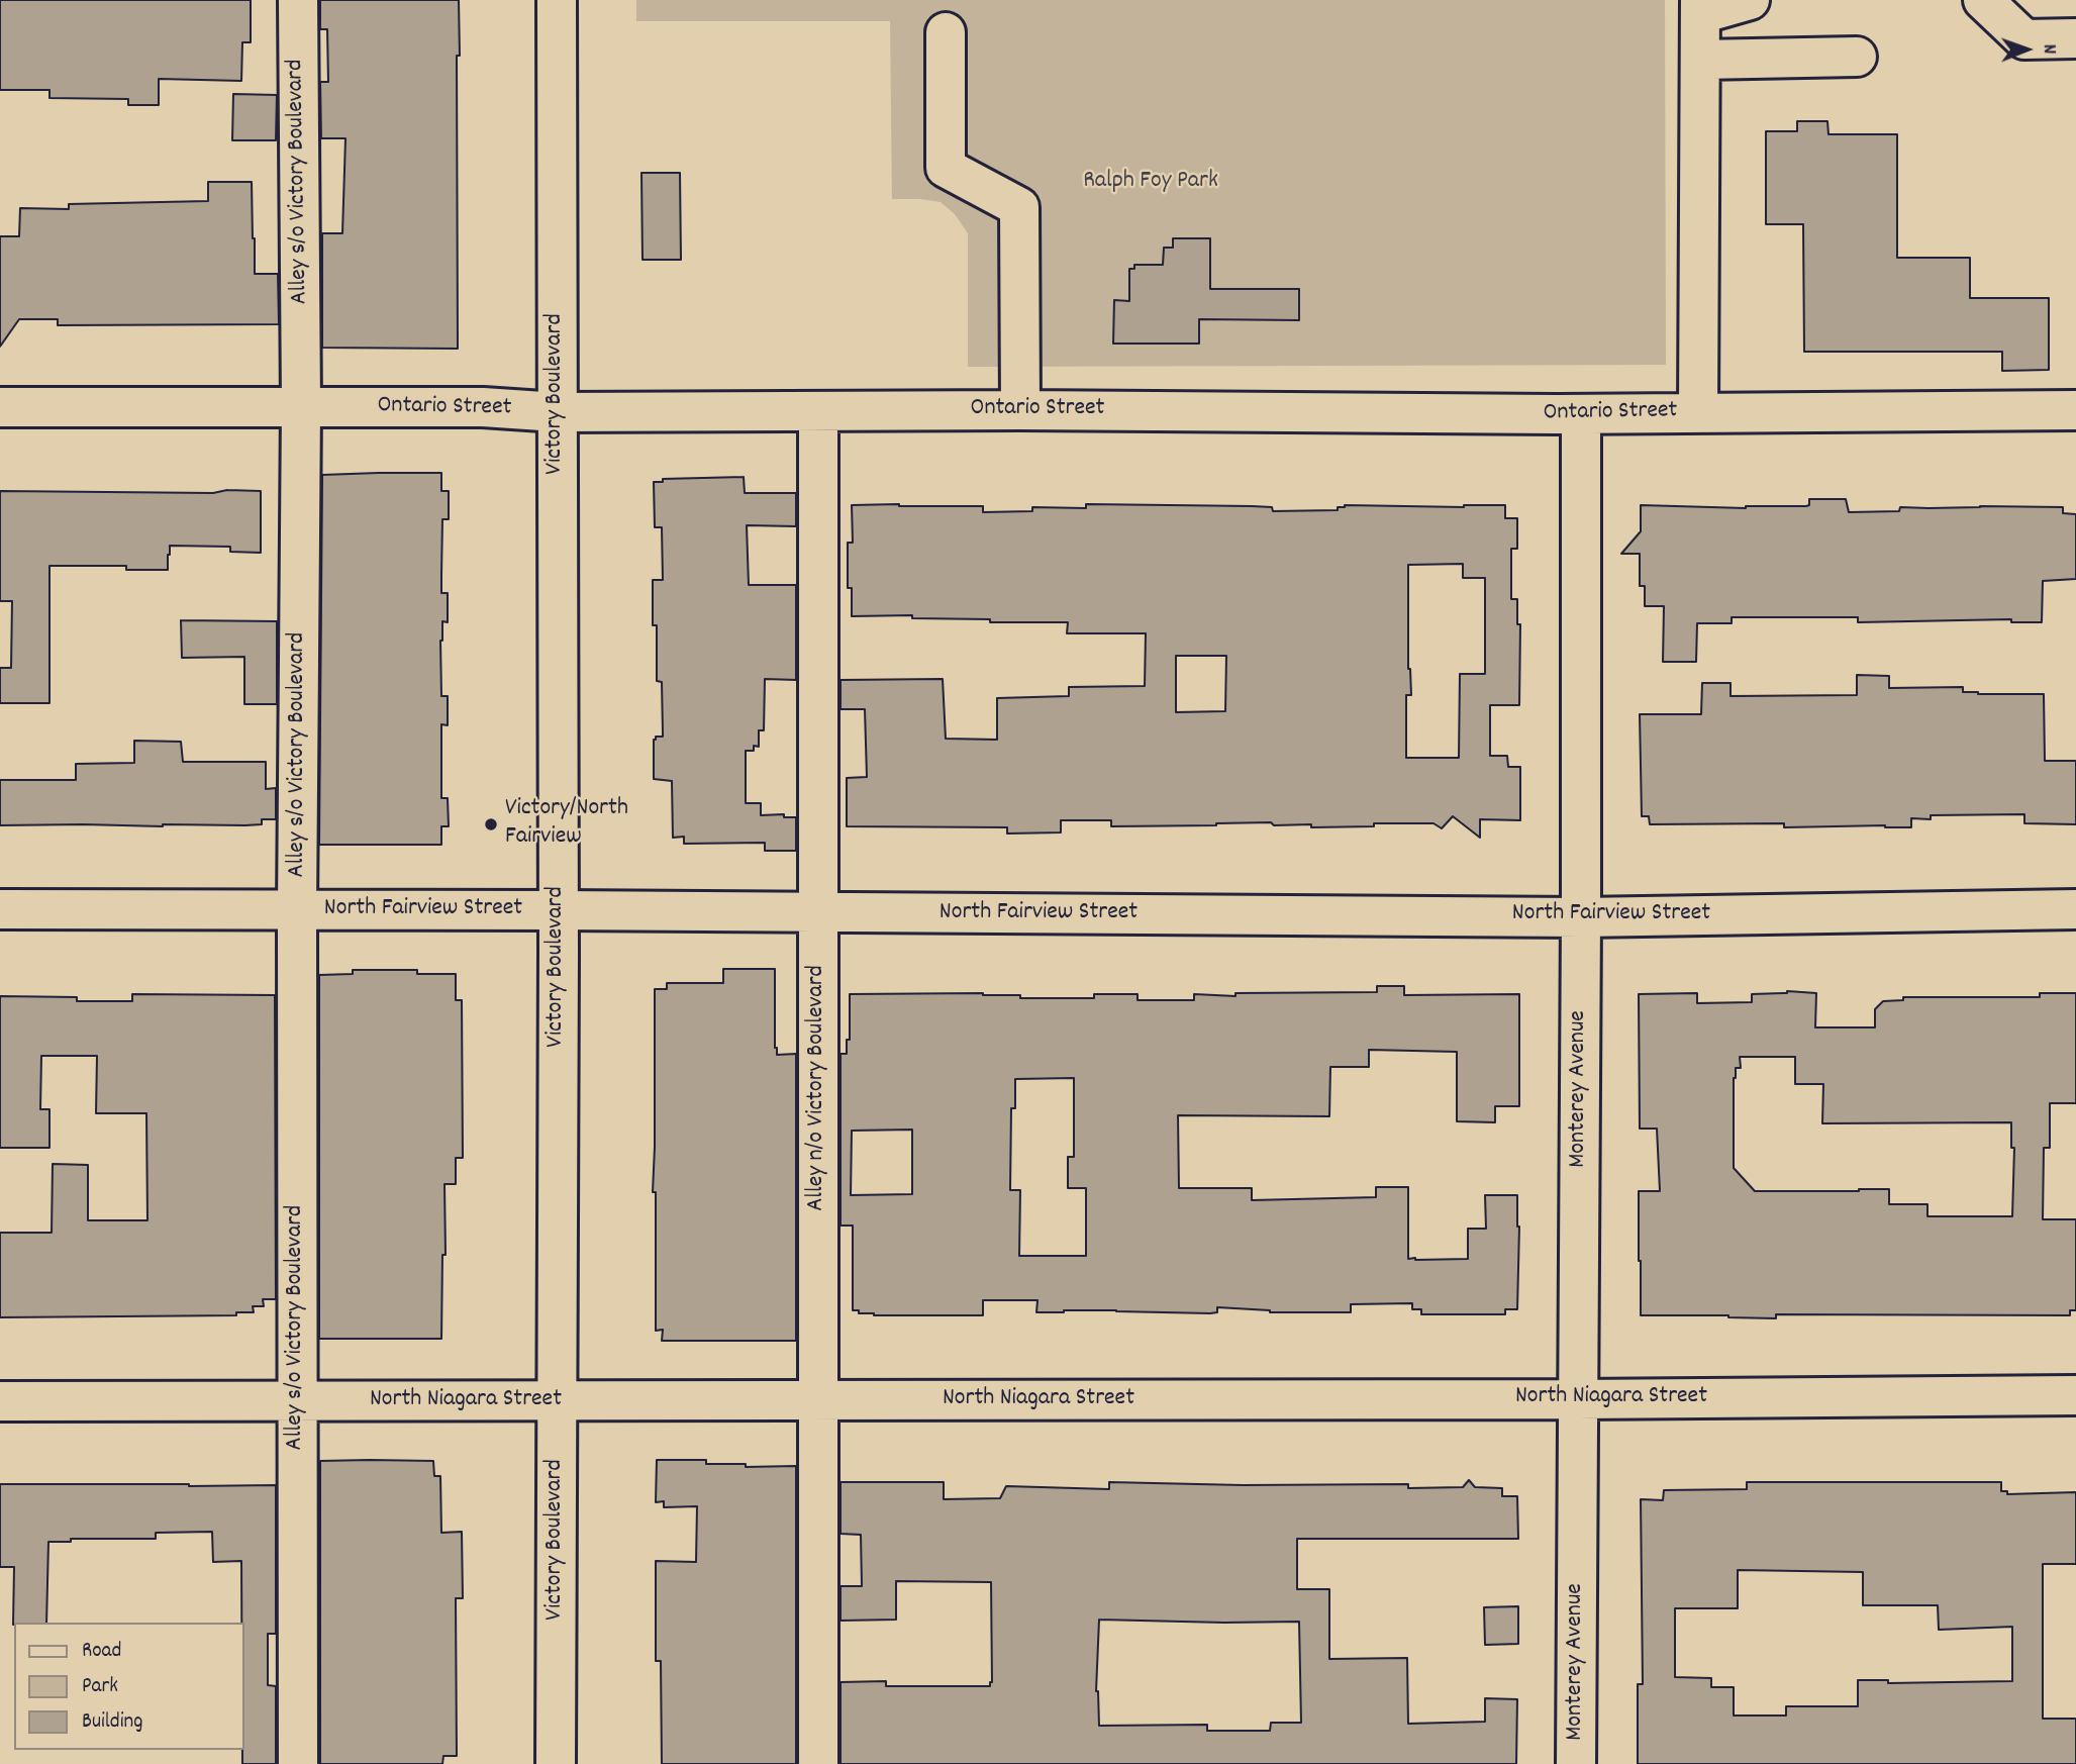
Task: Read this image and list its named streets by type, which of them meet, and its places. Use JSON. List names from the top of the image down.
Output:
{
  "streets": {
    "street": [
      "Alley s/o Victory Boulevard",
      "Victory Boulevard",
      "Ontario Street",
      "North Fairview Street",
      "Alley n/o Victory Boulevard",
      "Monterey Avenue",
      "North Niagara Street"
    ]
  },
  "crossings": [
    ["Alley s/o Victory Boulevard", "Ontario Street"],
    ["Alley s/o Victory Boulevard", "North Fairview Street"],
    ["Alley s/o Victory Boulevard", "North Niagara Street"],
    ["Victory Boulevard", "Ontario Street"],
    ["Victory Boulevard", "North Fairview Street"],
    ["Victory Boulevard", "North Niagara Street"],
    ["Ontario Street", "Alley n/o Victory Boulevard"],
    ["Ontario Street", "Monterey Avenue"],
    ["North Fairview Street", "Alley n/o Victory Boulevard"],
    ["North Fairview Street", "Monterey Avenue"],
    ["Alley n/o Victory Boulevard", "North Niagara Street"],
    ["Monterey Avenue", "North Niagara Street"]
  ],
  "parks": ["Ralph Foy Park"],
  "places": ["Victory/North Fairview"],
  "legend": ["Road", "Park", "Building"],
  "north": "right"
}
